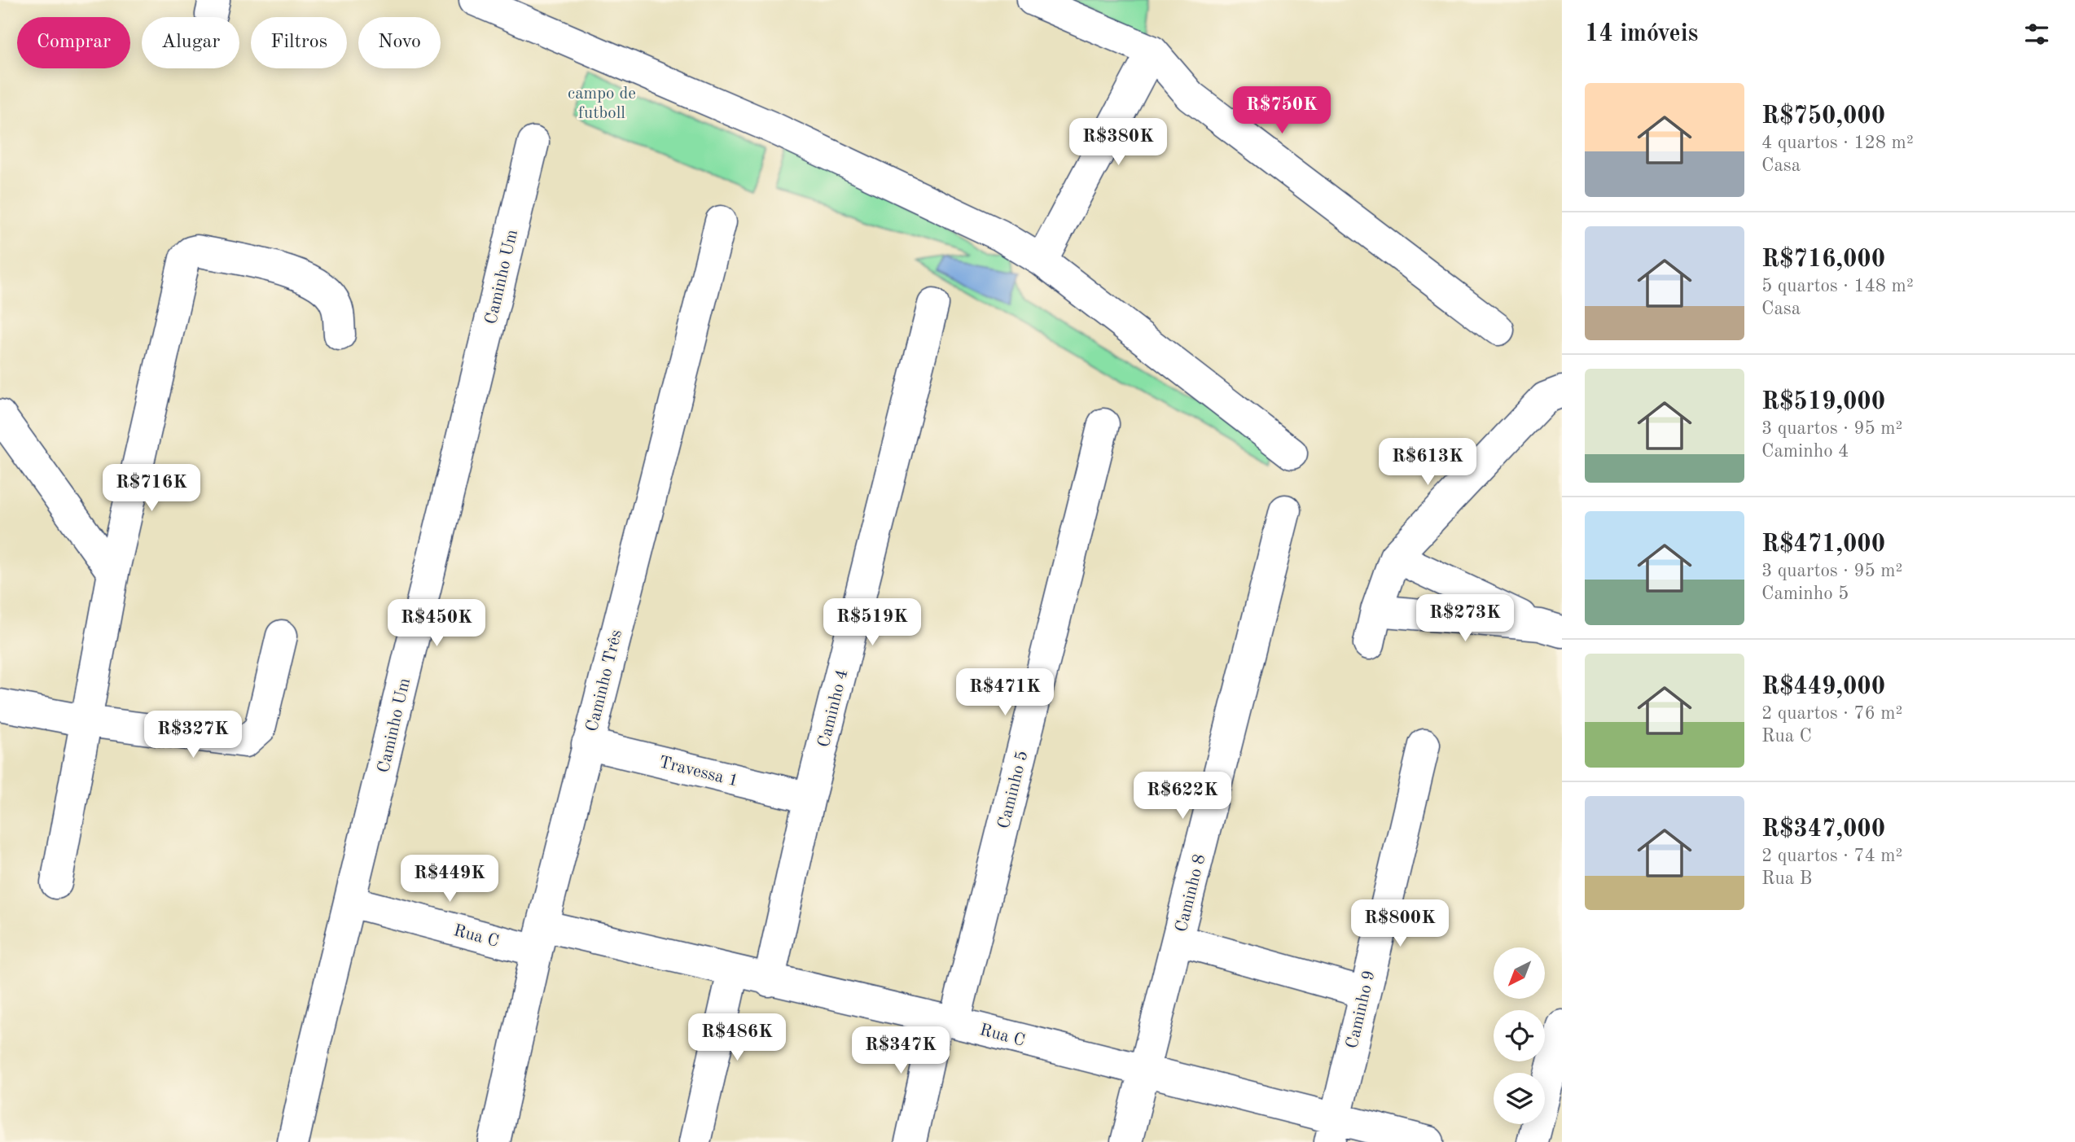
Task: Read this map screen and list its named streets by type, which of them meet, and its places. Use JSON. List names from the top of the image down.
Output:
{
  "streets": {
    "street": [
      "Caminho Um",
      "Caminho Três",
      "Caminho 4",
      "Travessa 1",
      "Caminho 5",
      "Caminho 8",
      "Rua C",
      "Caminho 9"
    ]
  },
  "crossings": [
    ["Caminho Um", "Rua C"],
    ["Caminho Três", "Travessa 1"],
    ["Caminho Três", "Rua C"],
    ["Caminho 4", "Travessa 1"],
    ["Caminho 4", "Rua C"],
    ["Caminho 5", "Rua C"],
    ["Caminho 8", "Rua C"],
    ["Rua C", "Caminho 9"]
  ],
  "parks": ["campo de futboll"],
  "north": "bottom left",
  "page": {
    "heading": "14 imóveis",
    "chip": [
      "Comprar",
      "Alugar",
      "Filtros",
      "Novo"
    ],
    "list": [
      {
        "name": "R$750,000",
        "note": "4 quartos · 128 m² · Casa"
      },
      {
        "name": "R$716,000",
        "note": "5 quartos · 148 m² · Casa"
      },
      {
        "name": "R$519,000",
        "note": "3 quartos · 95 m² · Caminho 4"
      },
      {
        "name": "R$471,000",
        "note": "3 quartos · 95 m² · Caminho 5"
      },
      {
        "name": "R$449,000",
        "note": "2 quartos · 76 m² · Rua C"
      },
      {
        "name": "R$347,000",
        "note": "2 quartos · 74 m² · Rua B"
      }
    ],
    "price": [
      "R$750K",
      "R$380K",
      "R$613K",
      "R$716K",
      "R$273K",
      "R$519K",
      "R$450K",
      "R$471K",
      "R$327K",
      "R$622K",
      "R$449K",
      "R$800K",
      "R$486K",
      "R$347K"
    ]
  }
}
